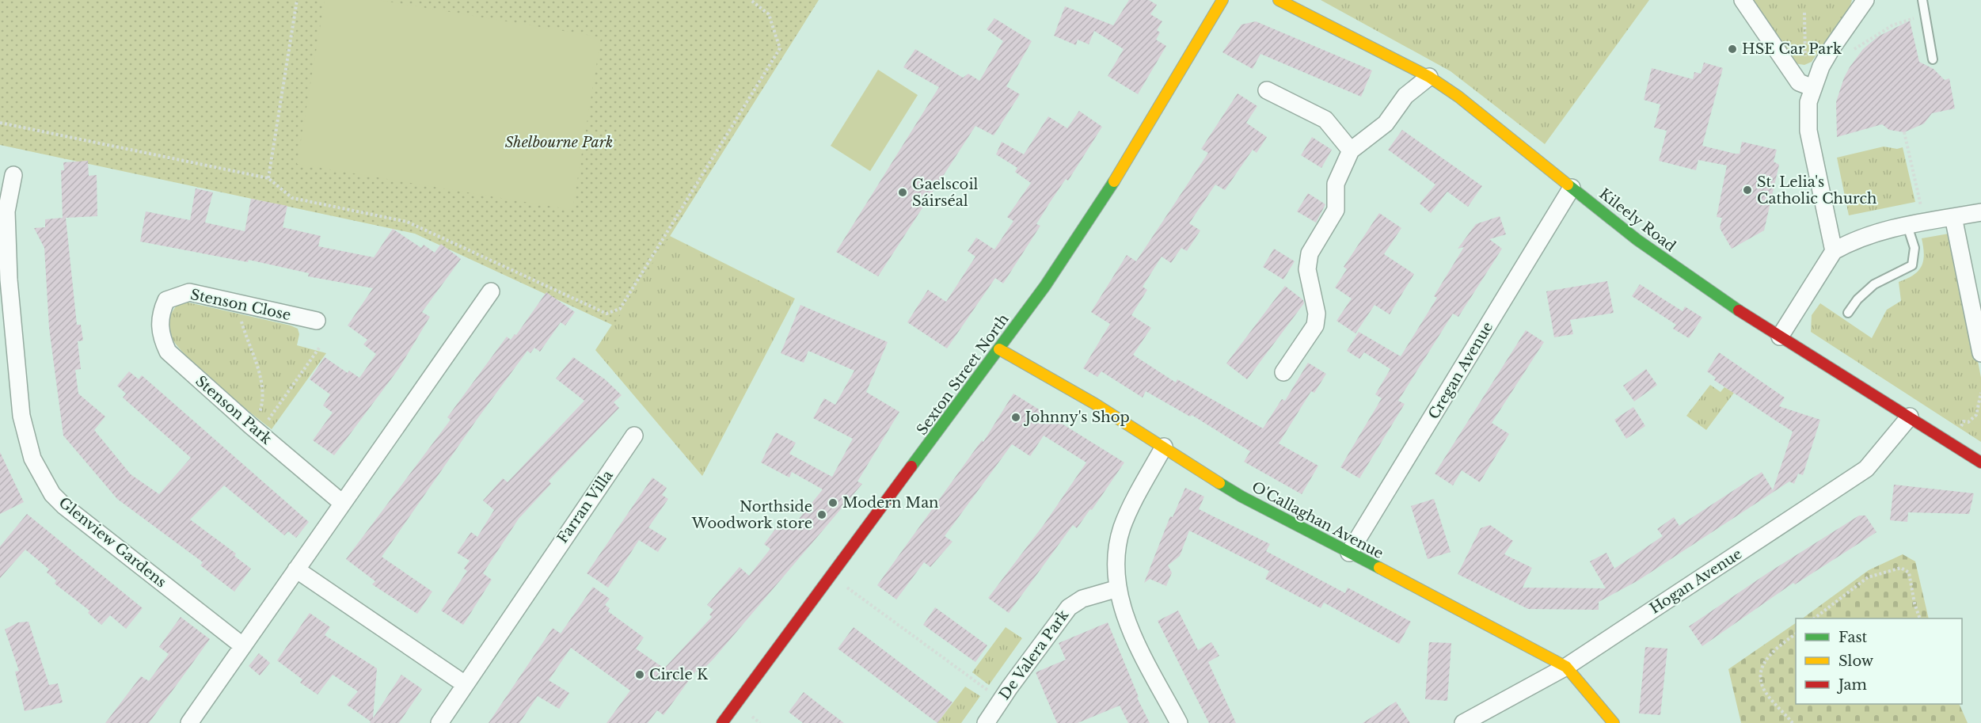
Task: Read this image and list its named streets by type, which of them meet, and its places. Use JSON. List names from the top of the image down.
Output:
{
  "streets": {
    "main road": ["Kileely Road", "Sexton Street North", "O'Callaghan Avenue"],
    "street": [
      "Stenson Close",
      "Cregan Avenue",
      "Stenson Park",
      "Farran Villa",
      "Glenview Gardens",
      "Hogan Avenue",
      "De Valera Park"
    ]
  },
  "crossings": [
    ["Kileely Road", "Cregan Avenue"],
    ["Kileely Road", "Hogan Avenue"],
    ["Stenson Close", "Stenson Park"],
    ["Cregan Avenue", "O'Callaghan Avenue"],
    ["Sexton Street North", "O'Callaghan Avenue"],
    ["O'Callaghan Avenue", "Hogan Avenue"]
  ],
  "parks": ["Shelbourne Park"],
  "places": [
    "HSE Car Park",
    "St. Lelia's Catholic Church",
    "Gaelscoil Sáirséal",
    "Johnny's Shop",
    "Modern Man",
    "Northside Woodwork store",
    "Circle K"
  ],
  "legend": ["Fast", "Slow", "Jam"]
}
